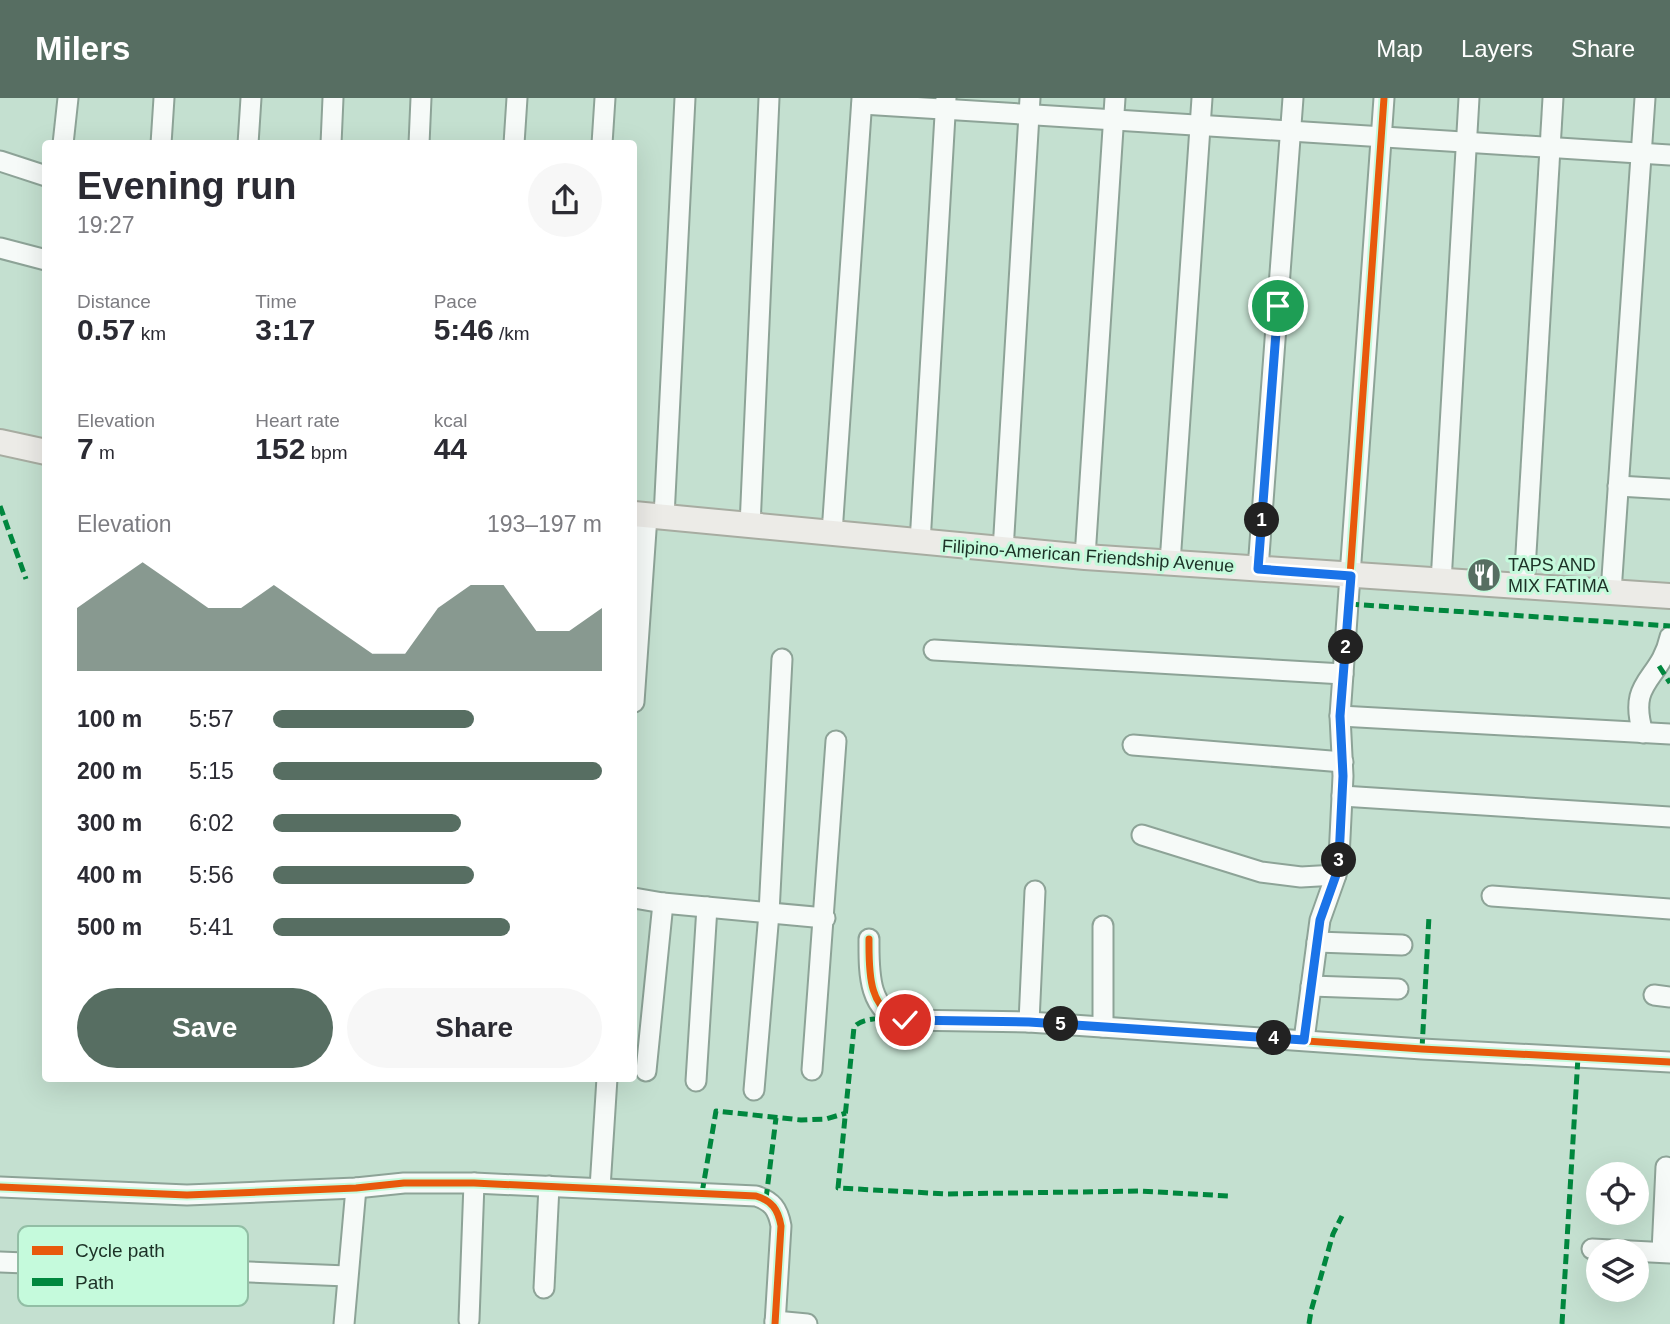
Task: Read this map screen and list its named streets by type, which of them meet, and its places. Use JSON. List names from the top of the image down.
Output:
{
  "streets": {
    "main road": ["Filipino-American Friendship Avenue"]
  },
  "places": {
    "restaurant": ["TAPS AND MIX FATIMA"]
  },
  "legend": ["Cycle path", "Path"],
  "page": {
    "header": "Milers",
    "nav": ["Map", "Layers", "Share"],
    "heading": ["Evening run", "19:27"],
    "stats": [
      ["Distance", "0.57 km"],
      ["Time", "3:17"],
      ["Pace", "5:46 /km"],
      ["Elevation", "7 m"],
      ["Heart rate", "152 bpm"],
      ["kcal", "44"]
    ],
    "chart": ["Elevation", "193–197 m"],
    "pins": [
      "1",
      "2",
      "3",
      "5",
      "4"
    ],
    "list": [
      {
        "name": "100 m",
        "note": "5:57"
      },
      {
        "name": "200 m",
        "note": "5:15"
      },
      {
        "name": "300 m",
        "note": "6:02"
      },
      {
        "name": "400 m",
        "note": "5:56"
      },
      {
        "name": "500 m",
        "note": "5:41"
      }
    ],
    "buttons": ["Save", "Share"]
  }
}
